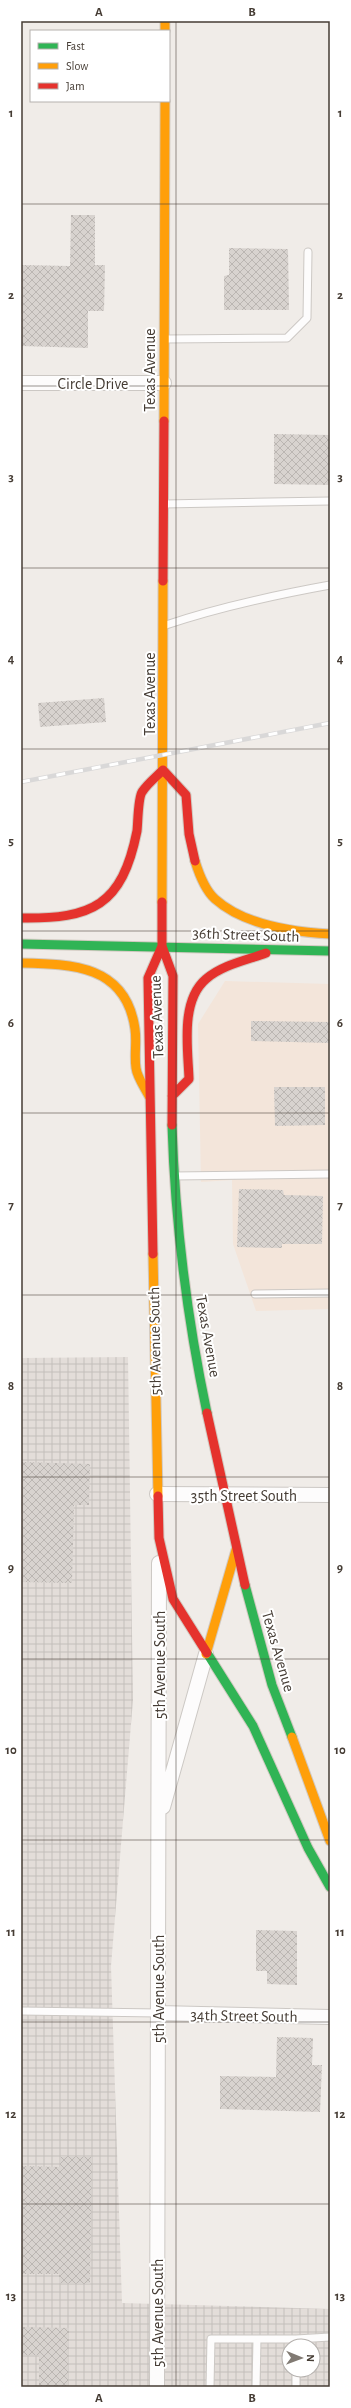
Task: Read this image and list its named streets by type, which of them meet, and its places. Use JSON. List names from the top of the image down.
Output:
{
  "streets": {
    "main road": ["Texas Avenue", "36th Street South", "5th Avenue South"],
    "street": ["Circle Drive", "35th Street South", "34th Street South"]
  },
  "crossings": [
    ["Texas Avenue", "Circle Drive"],
    ["Texas Avenue", "36th Street South"],
    ["Texas Avenue", "5th Avenue South"],
    ["Texas Avenue", "35th Street South"],
    ["36th Street South", "5th Avenue South"],
    ["5th Avenue South", "35th Street South"],
    ["5th Avenue South", "34th Street South"]
  ],
  "legend": ["Fast", "Slow", "Jam"],
  "north": "right",
  "grid": {
    "columns": ["A", "B"],
    "rows": [
      "1",
      "2",
      "3",
      "4",
      "5",
      "6",
      "7",
      "8",
      "9",
      "10",
      "11",
      "12",
      "13"
    ]
  }
}
